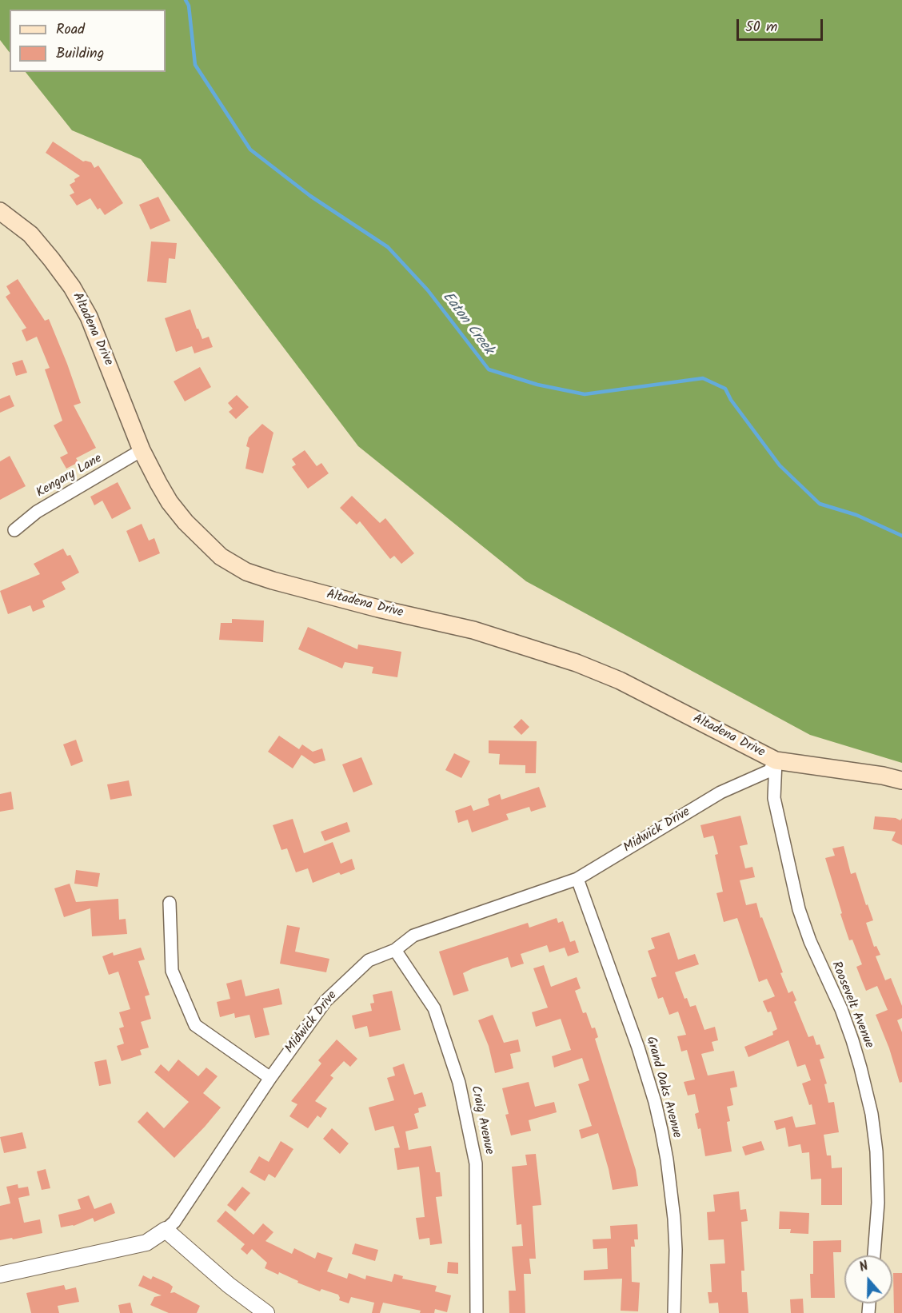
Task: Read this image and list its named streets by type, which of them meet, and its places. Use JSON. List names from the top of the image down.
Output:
{
  "streets": {
    "main road": ["Altadena Drive"],
    "street": [
      "Kengary Lane",
      "Midwick Drive",
      "Roosevelt Avenue",
      "Grand Oaks Avenue",
      "Craig Avenue"
    ]
  },
  "crossings": [
    ["Altadena Drive", "Kengary Lane"],
    ["Altadena Drive", "Midwick Drive"],
    ["Altadena Drive", "Roosevelt Avenue"],
    ["Midwick Drive", "Roosevelt Avenue"],
    ["Midwick Drive", "Grand Oaks Avenue"],
    ["Midwick Drive", "Craig Avenue"]
  ],
  "water": ["Eaton Creek"],
  "legend": ["Road", "Building"],
  "scale_bar": "50 m",
  "north": "top"
}
